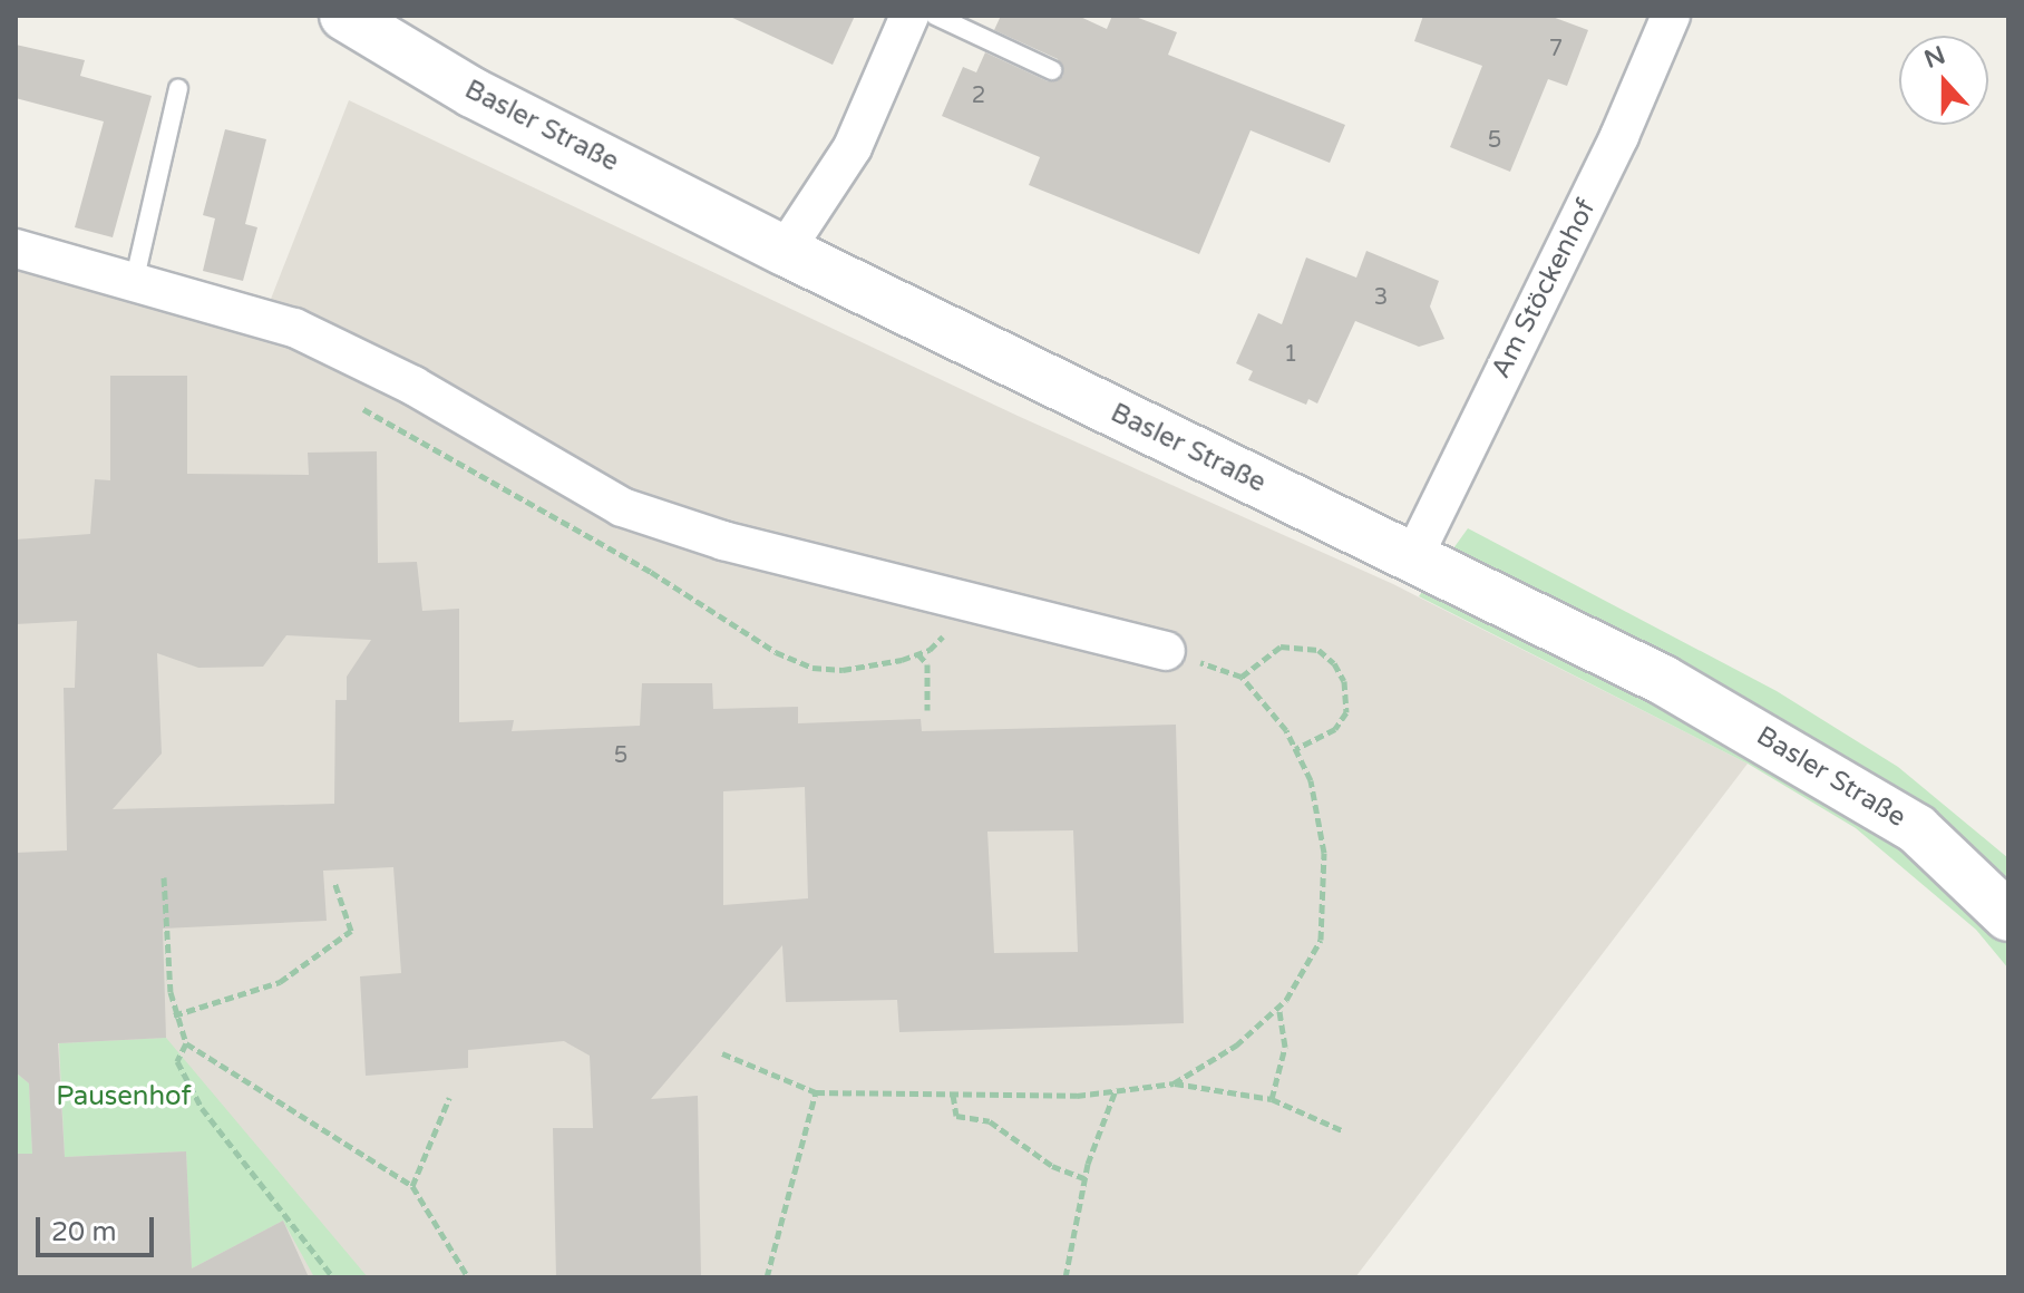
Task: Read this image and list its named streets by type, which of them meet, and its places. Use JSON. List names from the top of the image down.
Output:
{
  "streets": {
    "street": ["Basler Straße", "Am Stöckenhof"]
  },
  "crossings": [
    ["Basler Straße", "Am Stöckenhof"]
  ],
  "parks": ["Pausenhof"],
  "house_numbers": [
    "7",
    "2",
    "5",
    "3",
    "1",
    "5"
  ],
  "scale_bar": "20 m",
  "north": "top"
}
